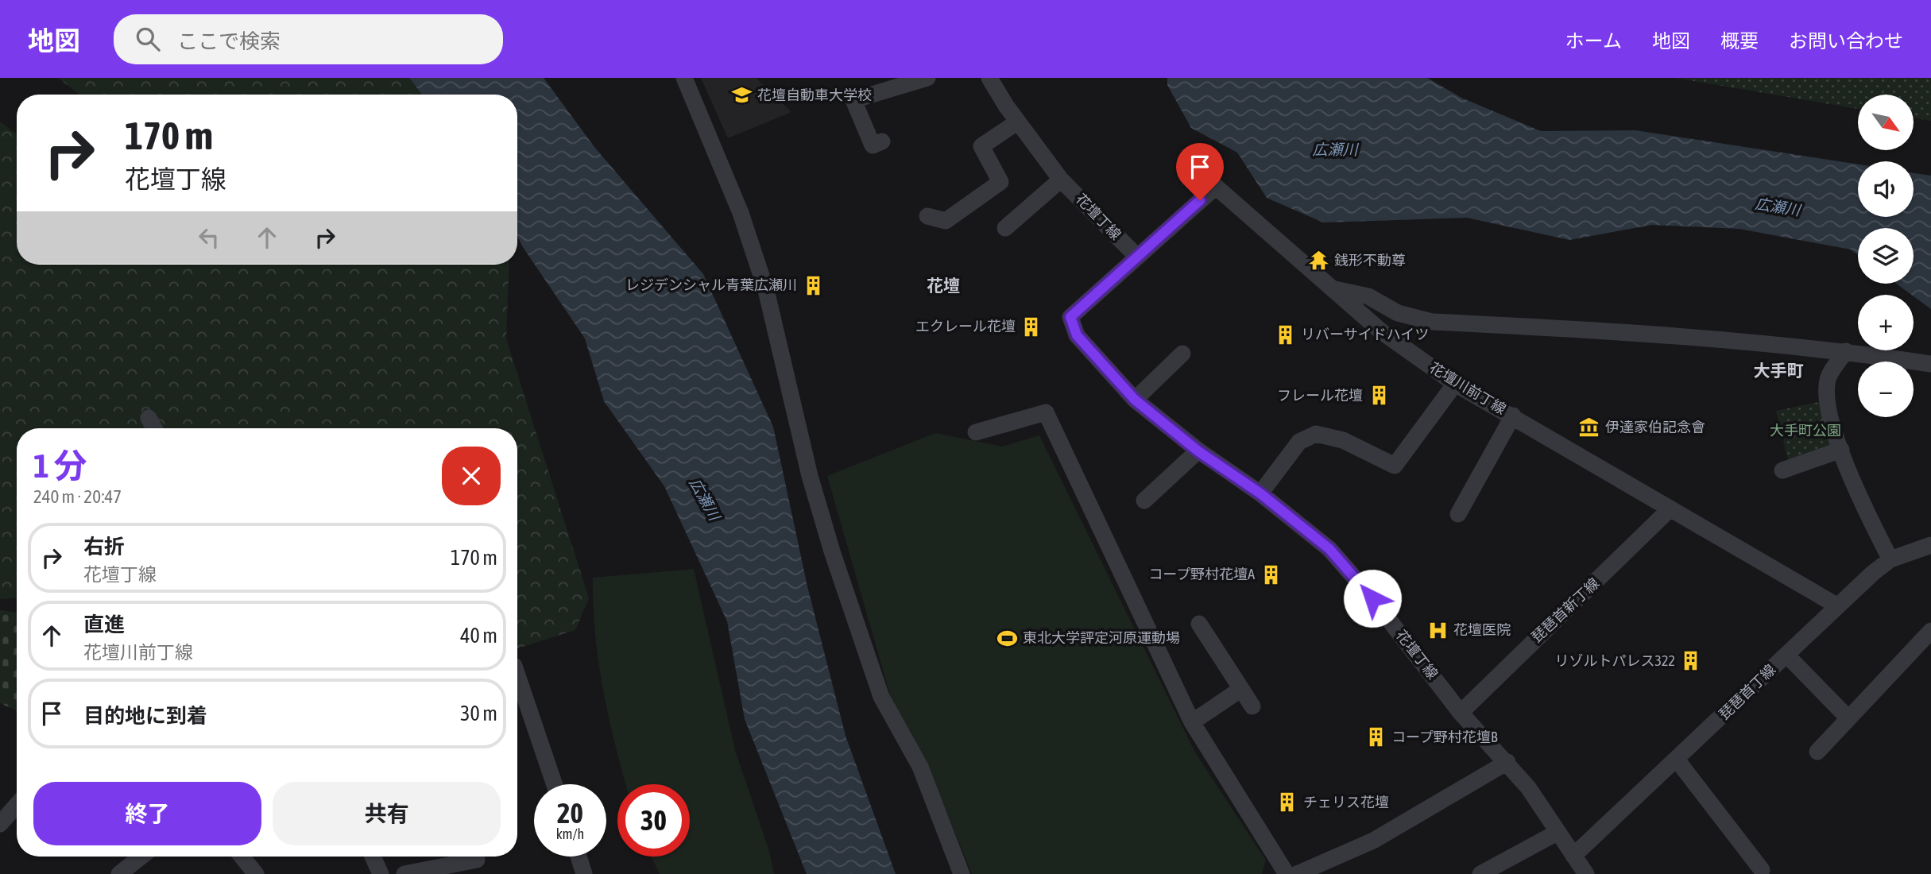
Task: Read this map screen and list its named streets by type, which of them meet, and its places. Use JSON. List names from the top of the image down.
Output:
{
  "streets": {
    "street": [
      "花壇丁線",
      "花壇川前丁線",
      "琵琶首新丁線",
      "琵琶首丁線"
    ]
  },
  "crossings": [
    ["花壇丁線", "花壇川前丁線"],
    ["花壇丁線", "琵琶首新丁線"],
    ["花壇丁線", "琵琶首丁線"],
    ["花壇川前丁線", "琵琶首新丁線"],
    ["花壇川前丁線", "琵琶首丁線"]
  ],
  "districts": ["花壇", "大手町"],
  "water": ["広瀬川"],
  "parks": ["大手町公園"],
  "places": {
    "school or university": ["花壇自動車大学校"],
    "temple": ["銭形不動尊"],
    "building": [
      "レジデンシャル青葉広瀬川",
      "エクレール花壇",
      "リバーサイドハイツ",
      "フレール花壇",
      "コープ野村花壇A",
      "リゾルトパレス322",
      "コープ野村花壇B",
      "チェリス花壇"
    ],
    "museum": ["伊達家伯記念會"],
    "hospital": ["花壇医院"],
    "sports": ["東北大学評定河原運動場"]
  },
  "north": "bottom right",
  "page": {
    "header": "地図",
    "search": "ここで検索",
    "nav": [
      "ホーム",
      "地図",
      "概要",
      "お問い合わせ"
    ],
    "map_buttons": ["+", "−"],
    "turn": ["170 m", "花壇丁線"],
    "heading": ["1 分", "240 m · 20:47"],
    "list": [
      {
        "name": "右折",
        "note": "花壇丁線",
        "value": "170 m"
      },
      {
        "name": "直進",
        "note": "花壇川前丁線",
        "value": "40 m"
      },
      {
        "name": "目的地に到着",
        "value": "30 m"
      }
    ],
    "buttons": ["終了", "共有"],
    "speed": "20 km/h",
    "limit": "30"
  }
}
